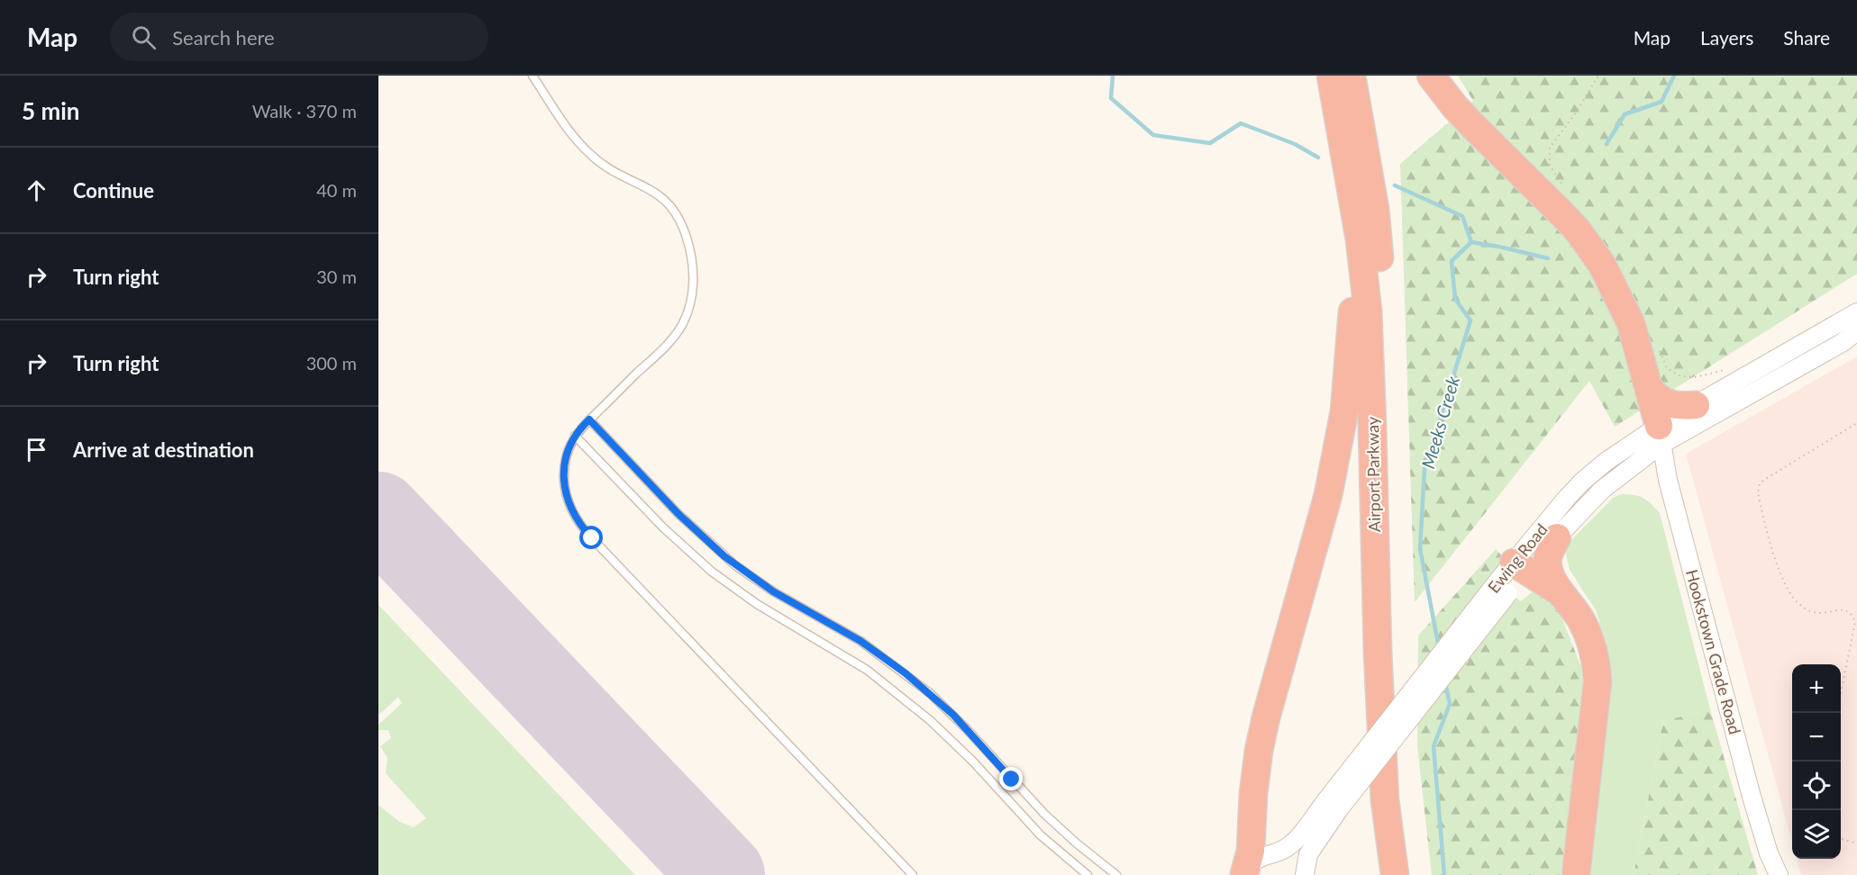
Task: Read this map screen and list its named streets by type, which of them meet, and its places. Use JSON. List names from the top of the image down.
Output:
{
  "streets": {
    "highway": ["Airport Parkway"],
    "street": ["Ewing Road", "Hookstown Grade Road"]
  },
  "crossings": [
    ["Ewing Road", "Hookstown Grade Road"]
  ],
  "water": ["Meeks Creek"],
  "page": {
    "header": "Map",
    "search": "Search here",
    "nav": ["Map", "Layers", "Share"],
    "heading": ["5 min", "Walk · 370 m"],
    "list": [
      ["Continue", "40 m"],
      ["Turn right", "30 m"],
      ["Turn right", "300 m"],
      "Arrive at destination"
    ],
    "map_buttons": ["+", "−"]
  }
}
